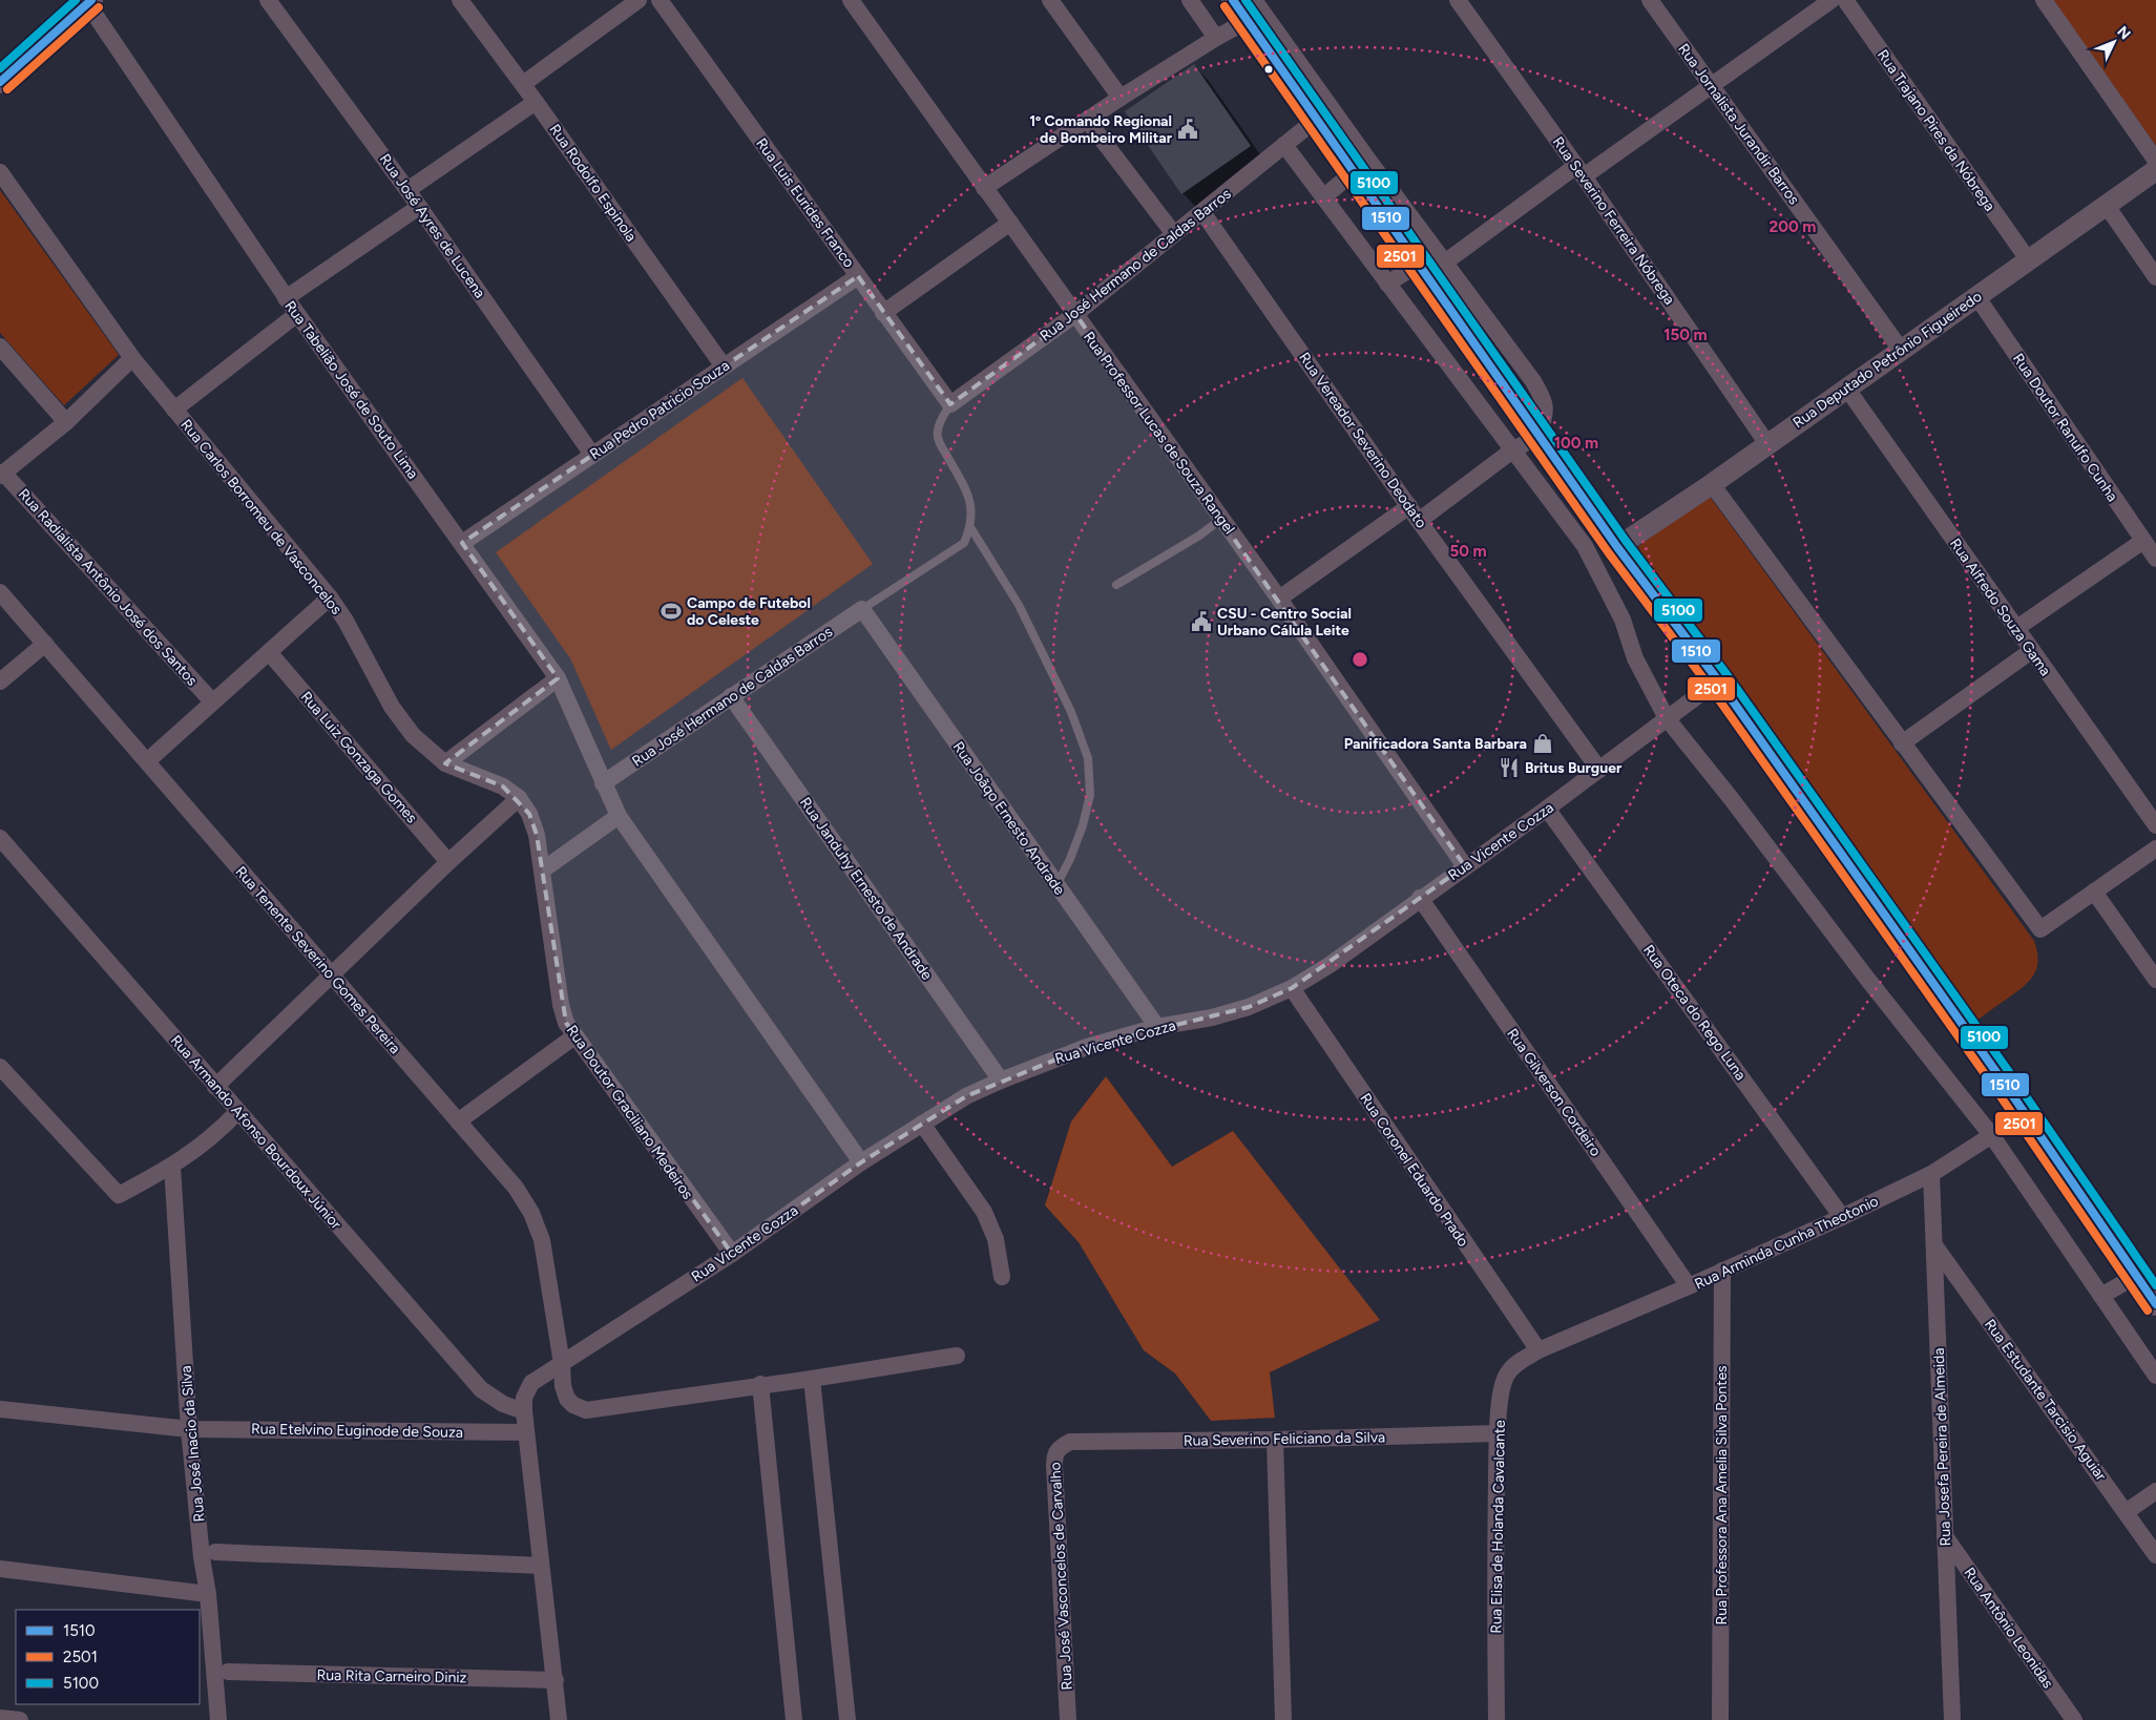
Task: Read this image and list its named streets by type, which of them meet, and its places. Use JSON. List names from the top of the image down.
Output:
{
  "streets": {
    "street": [
      "Rua Jornalista Jurandir Barros",
      "Rua Trajano Pires da Nóbrega",
      "Rua Rodolfo Espinola",
      "Rua Luis Eurides Franco",
      "Rua Severino Ferreira Nóbrega",
      "Rua José Ayres de Lucena",
      "Rua José Hermano de Caldas Barros",
      "Rua Deputado Petrônio Figueiredo",
      "Rua Tabelião José de Souto Lima",
      "Rua Pedro Patricio Souza",
      "Rua Doutor Ranulfo Cunha",
      "Rua Professor Lucas de Souza Rangel",
      "Rua Vereador Severino Deodato",
      "Rua Carlos Borromeu de Vasconcelos",
      "Rua Radialista Antônio José dos Santos",
      "Rua Alfredo Souza Gama",
      "Rua Luiz Gonzaga Gomes",
      "Rua Joãqo Ernesto Andrade",
      "Rua Vicente Cozza",
      "Rua Janduhy Ernesto de Andrade",
      "Rua Tenente Severino Gomes Pereira",
      "Rua Oteca do Rego Luna",
      "Rua Gilverson Cordeiro",
      "Rua Doutor Graciliano Medeiros",
      "Rua Armando Afonso Bourdoux Júnior",
      "Rua Coronel Eduardo Prado",
      "Rua Arminda Cunha Theotonio",
      "Rua Estudante Tarcisio Aguiar",
      "Rua Etelvino Euginode de Souza",
      "Rua Severino Feliciano da Silva",
      "Rua José Inacio da Silva",
      "Rua Josefa Pereira de Almeida",
      "Rua Professora Ana Amelia Silva Pontes",
      "Rua Elisa de Holanda Cavalcante",
      "Rua José Vasconcelos de Carvalho",
      "Rua Antônio Leonidas",
      "Rua Rita Carneiro Diniz"
    ]
  },
  "crossings": [
    ["Rua Jornalista Jurandir Barros", "Rua Deputado Petrônio Figueiredo"],
    ["Rua Trajano Pires da Nóbrega", "Rua Deputado Petrônio Figueiredo"],
    ["Rua Rodolfo Espinola", "Rua Pedro Patricio Souza"],
    ["Rua Luis Eurides Franco", "Rua José Hermano de Caldas Barros"],
    ["Rua Luis Eurides Franco", "Rua Pedro Patricio Souza"],
    ["Rua Severino Ferreira Nóbrega", "Rua Deputado Petrônio Figueiredo"],
    ["Rua José Ayres de Lucena", "Rua Pedro Patricio Souza"],
    ["Rua José Hermano de Caldas Barros", "Rua Tabelião José de Souto Lima"],
    ["Rua José Hermano de Caldas Barros", "Rua Professor Lucas de Souza Rangel"],
    ["Rua José Hermano de Caldas Barros", "Rua Vereador Severino Deodato"],
    ["Rua José Hermano de Caldas Barros", "Rua Joãqo Ernesto Andrade"],
    ["Rua José Hermano de Caldas Barros", "Rua Janduhy Ernesto de Andrade"],
    ["Rua Deputado Petrônio Figueiredo", "Rua Doutor Ranulfo Cunha"],
    ["Rua Deputado Petrônio Figueiredo", "Rua Alfredo Souza Gama"],
    ["Rua Tabelião José de Souto Lima", "Rua Pedro Patricio Souza"],
    ["Rua Professor Lucas de Souza Rangel", "Rua Vicente Cozza"],
    ["Rua Vereador Severino Deodato", "Rua Vicente Cozza"],
    ["Rua Carlos Borromeu de Vasconcelos", "Rua Doutor Graciliano Medeiros"],
    ["Rua Joãqo Ernesto Andrade", "Rua Vicente Cozza"],
    ["Rua Vicente Cozza", "Rua Janduhy Ernesto de Andrade"],
    ["Rua Vicente Cozza", "Rua Tenente Severino Gomes Pereira"],
    ["Rua Vicente Cozza", "Rua Oteca do Rego Luna"],
    ["Rua Vicente Cozza", "Rua Gilverson Cordeiro"],
    ["Rua Vicente Cozza", "Rua Doutor Graciliano Medeiros"],
    ["Rua Vicente Cozza", "Rua Armando Afonso Bourdoux Júnior"],
    ["Rua Vicente Cozza", "Rua Coronel Eduardo Prado"],
    ["Rua Oteca do Rego Luna", "Rua Arminda Cunha Theotonio"],
    ["Rua Gilverson Cordeiro", "Rua Arminda Cunha Theotonio"],
    ["Rua Coronel Eduardo Prado", "Rua Arminda Cunha Theotonio"],
    ["Rua Coronel Eduardo Prado", "Rua Elisa de Holanda Cavalcante"],
    ["Rua Arminda Cunha Theotonio", "Rua Josefa Pereira de Almeida"],
    ["Rua Arminda Cunha Theotonio", "Rua Professora Ana Amelia Silva Pontes"],
    ["Rua Arminda Cunha Theotonio", "Rua Elisa de Holanda Cavalcante"],
    ["Rua Estudante Tarcisio Aguiar", "Rua Josefa Pereira de Almeida"],
    ["Rua Etelvino Euginode de Souza", "Rua José Inacio da Silva"],
    ["Rua Severino Feliciano da Silva", "Rua Elisa de Holanda Cavalcante"],
    ["Rua Severino Feliciano da Silva", "Rua José Vasconcelos de Carvalho"],
    ["Rua Josefa Pereira de Almeida", "Rua Antônio Leonidas"]
  ],
  "places": {
    "public building": ["1º Comando Regional de Bombeiro Militar", "CSU - Centro Social Urbano Cálula Leite"],
    "sports": ["Campo de Futebol do Celeste"],
    "shop": ["Panificadora Santa Barbara"],
    "restaurant": ["Britus Burguer"]
  },
  "lines": ["transit line 1510", "transit line 5100", "transit line 2501"],
  "legend": ["1510", "2501", "5100"],
  "north": "top right",
  "rings": [
    "200 m",
    "150 m",
    "100 m",
    "50 m"
  ]
}
